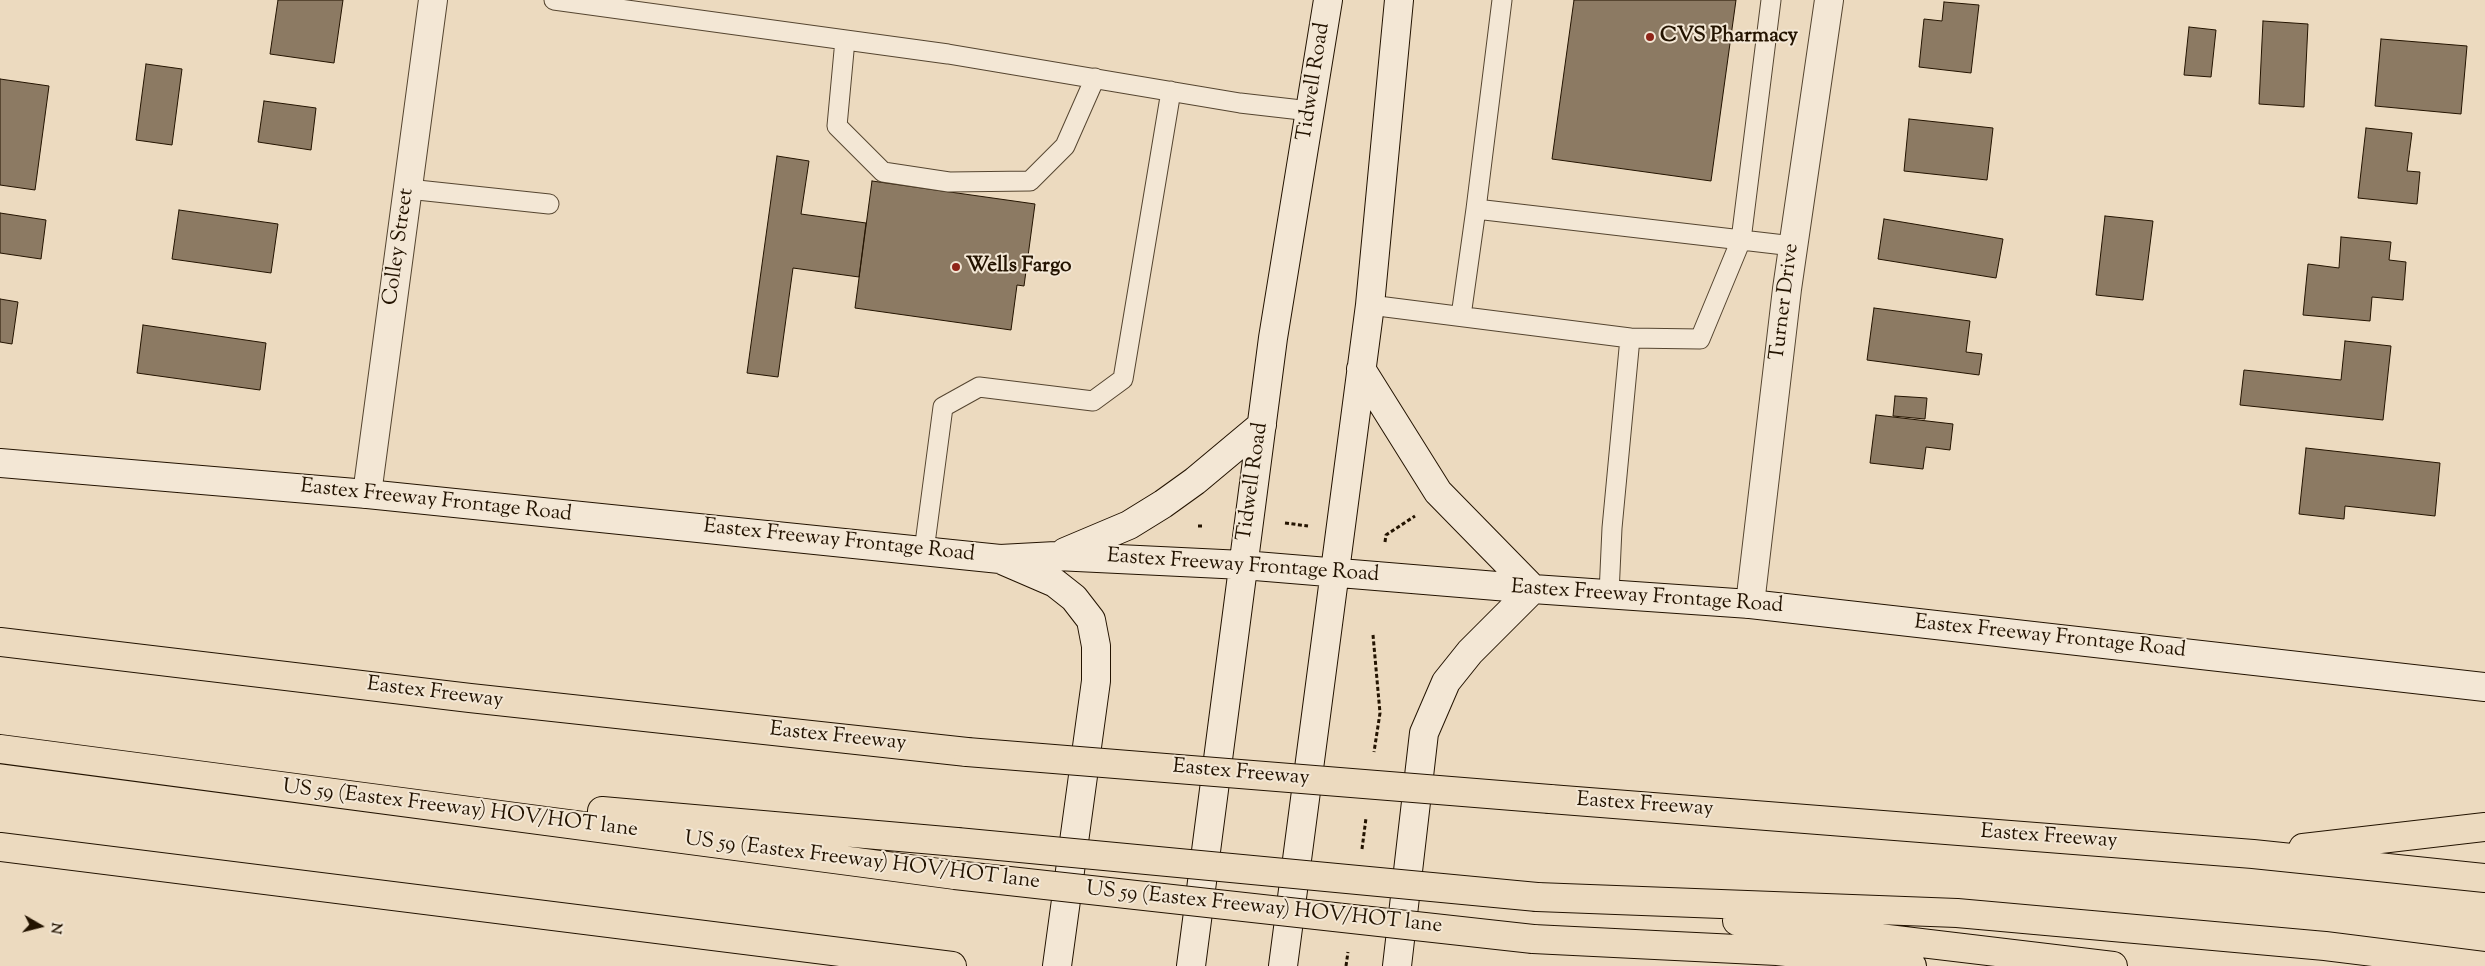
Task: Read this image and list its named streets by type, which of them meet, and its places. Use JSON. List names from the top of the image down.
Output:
{
  "streets": {
    "highway": ["Eastex Freeway", "US 59 (Eastex Freeway) HOV/HOT lane"],
    "main road": [
      "Tidwell Road",
      "Colley Street",
      "Turner Drive",
      "Eastex Freeway Frontage Road"
    ]
  },
  "crossings": [
    ["Tidwell Road", "Eastex Freeway Frontage Road"],
    ["Colley Street", "Eastex Freeway Frontage Road"],
    ["Turner Drive", "Eastex Freeway Frontage Road"]
  ],
  "places": ["CVS Pharmacy", "Wells Fargo"],
  "north": "right"
}
